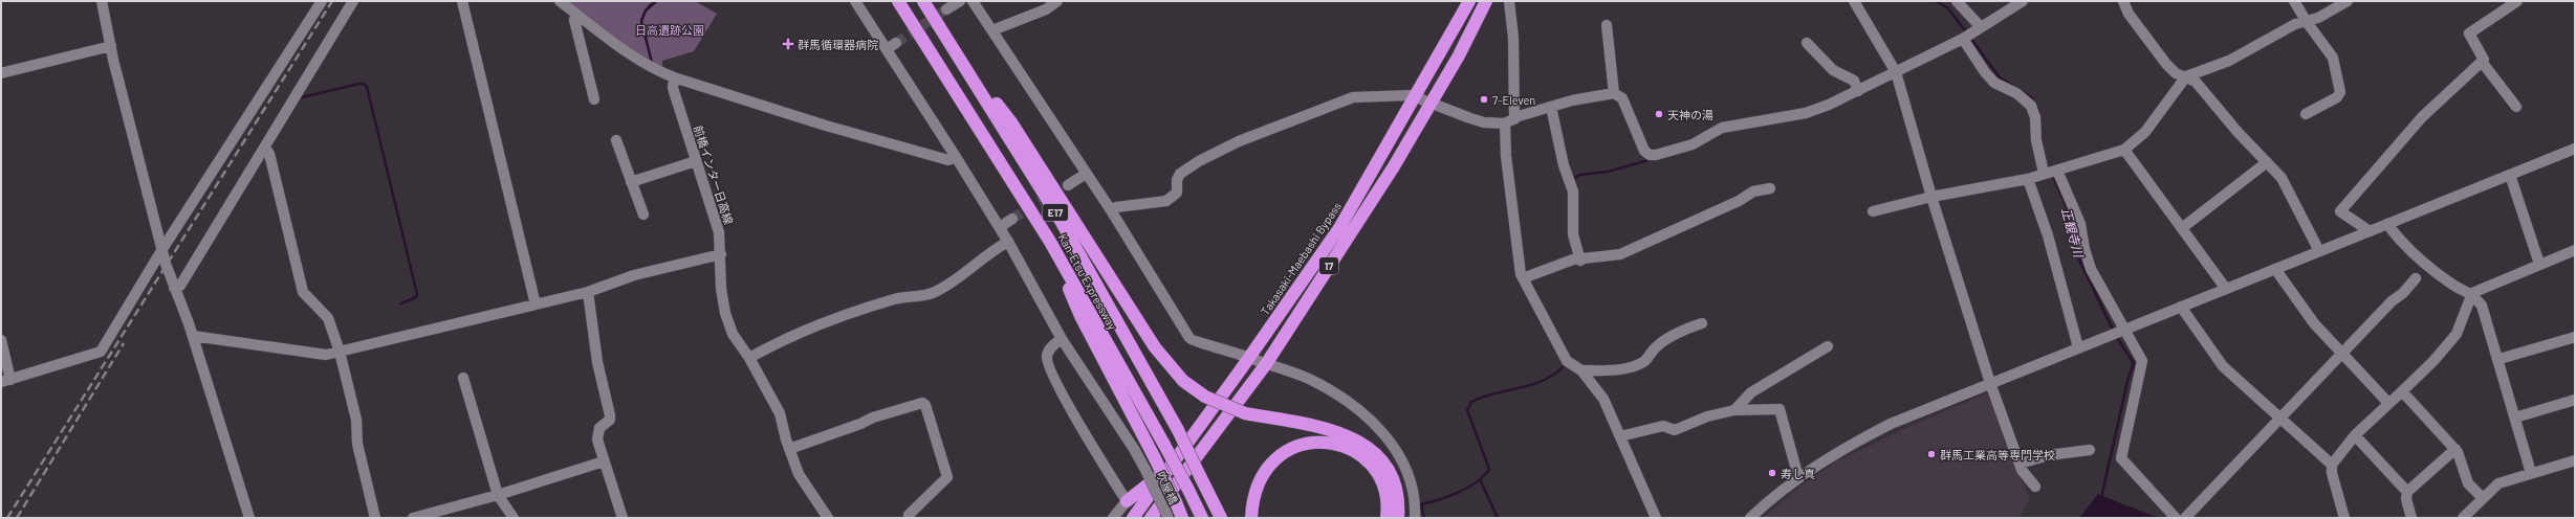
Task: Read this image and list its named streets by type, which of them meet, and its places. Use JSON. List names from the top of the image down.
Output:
{
  "streets": {
    "highway": [
      "E17",
      "Takasaki-Maebashi Bypass",
      "17",
      "Kan-Etsu Expressway"
    ],
    "street": ["前橋インター日高線", "吹屋橋"]
  },
  "water": ["正観寺川"],
  "parks": ["日高遺跡公園"],
  "places": {
    "health": ["群馬循環器病院"],
    "other": [
      "7-Eleven",
      "天神の湯",
      "群馬工業高等専門学校",
      "寿し真"
    ]
  }
}
